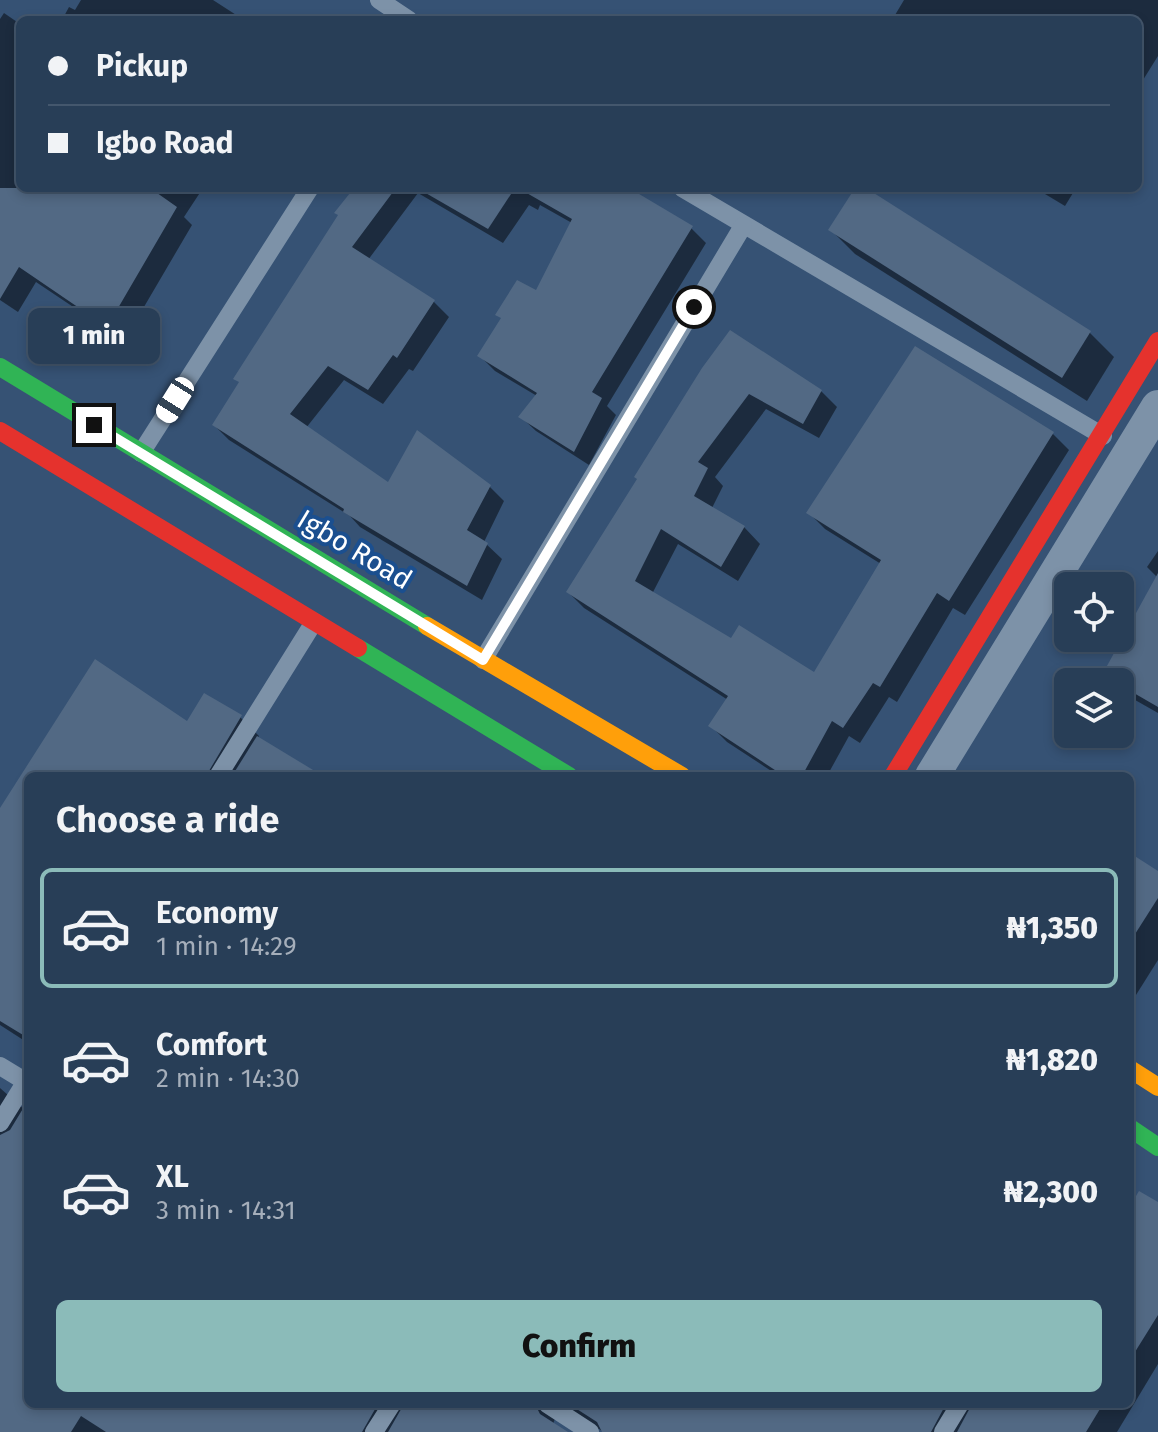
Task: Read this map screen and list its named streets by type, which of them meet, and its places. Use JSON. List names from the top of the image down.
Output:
{
  "streets": {
    "street": ["Igbo Road"]
  },
  "page": {
    "banner": ["Pickup", "Igbo Road"],
    "bubble": "1 min",
    "heading": "Choose a ride",
    "list": [
      {
        "name": "Economy",
        "note": "1 min · 14:29",
        "value": "₦1,350"
      },
      {
        "name": "Comfort",
        "note": "2 min · 14:30",
        "value": "₦1,820"
      },
      {
        "name": "XL",
        "note": "3 min · 14:31",
        "value": "₦2,300"
      }
    ],
    "buttons": "Confirm"
  }
}
